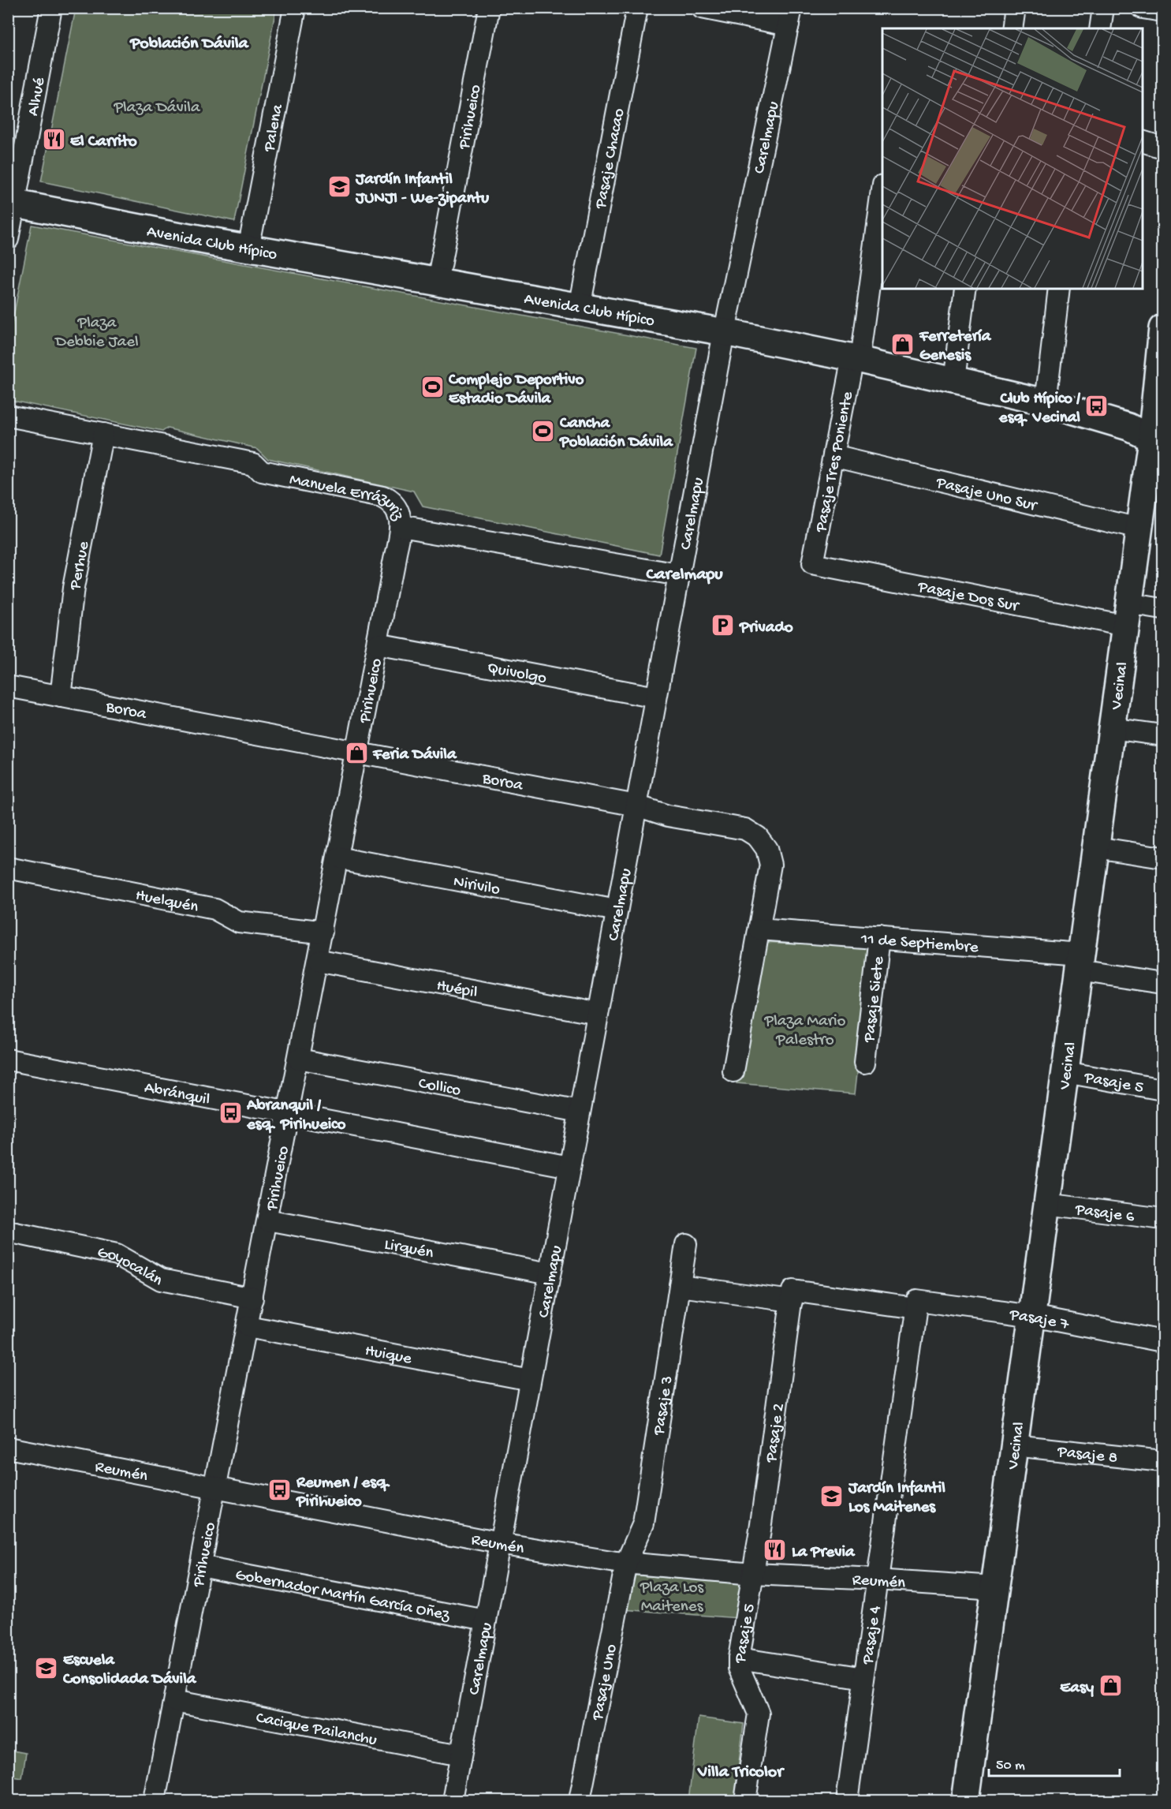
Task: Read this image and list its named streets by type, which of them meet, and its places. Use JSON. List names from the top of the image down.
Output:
{
  "streets": {
    "street": [
      "Alhué",
      "Pirihueico",
      "Palena",
      "Carelmapu",
      "Pasaje Chacao",
      "Avenida Club Hípico",
      "Pasaje Tres Poniente",
      "Pasaje Uno Sur",
      "Manuela Errázuriz",
      "Perhue",
      "Pasaje Dos Sur",
      "Quivolgo",
      "Vecinal",
      "Boroa",
      "Nirivilo",
      "Huelquén",
      "11 de Septiembre",
      "Huépil",
      "Pasaje Siete",
      "Pasaje 5",
      "Collico",
      "Abránquil",
      "Pasaje 6",
      "Lirquén",
      "Goyocalán",
      "Pasaje 7",
      "Huique",
      "Pasaje 3",
      "Pasaje 2",
      "Pasaje 8",
      "Reumén",
      "Gobernador Martín García Oñez",
      "Pasaje 4",
      "Pasaje Uno",
      "Cacique Pailanchu"
    ]
  },
  "crossings": [
    ["Alhué", "Avenida Club Hípico"],
    ["Pirihueico", "Avenida Club Hípico"],
    ["Pirihueico", "Manuela Errázuriz"],
    ["Pirihueico", "Quivolgo"],
    ["Pirihueico", "Boroa"],
    ["Pirihueico", "Nirivilo"],
    ["Pirihueico", "Huelquén"],
    ["Pirihueico", "Huépil"],
    ["Pirihueico", "Collico"],
    ["Pirihueico", "Abránquil"],
    ["Pirihueico", "Lirquén"],
    ["Pirihueico", "Goyocalán"],
    ["Pirihueico", "Huique"],
    ["Pirihueico", "Reumén"],
    ["Pirihueico", "Gobernador Martín García Oñez"],
    ["Pirihueico", "Cacique Pailanchu"],
    ["Palena", "Avenida Club Hípico"],
    ["Carelmapu", "Avenida Club Hípico"],
    ["Carelmapu", "Manuela Errázuriz"],
    ["Carelmapu", "Quivolgo"],
    ["Carelmapu", "Boroa"],
    ["Carelmapu", "Nirivilo"],
    ["Carelmapu", "Huépil"],
    ["Carelmapu", "Collico"],
    ["Carelmapu", "Abránquil"],
    ["Carelmapu", "Lirquén"],
    ["Carelmapu", "Huique"],
    ["Carelmapu", "Reumén"],
    ["Carelmapu", "Gobernador Martín García Oñez"],
    ["Carelmapu", "Cacique Pailanchu"],
    ["Pasaje Chacao", "Avenida Club Hípico"],
    ["Avenida Club Hípico", "Pasaje Tres Poniente"],
    ["Avenida Club Hípico", "Vecinal"],
    ["Pasaje Tres Poniente", "Pasaje Uno Sur"],
    ["Pasaje Tres Poniente", "Pasaje Dos Sur"],
    ["Pasaje Uno Sur", "Vecinal"],
    ["Manuela Errázuriz", "Perhue"],
    ["Perhue", "Boroa"],
    ["Pasaje Dos Sur", "Vecinal"],
    ["Vecinal", "11 de Septiembre"],
    ["Vecinal", "Pasaje 5"],
    ["Vecinal", "Pasaje 6"],
    ["Vecinal", "Pasaje 7"],
    ["Vecinal", "Pasaje 8"],
    ["Vecinal", "Reumén"],
    ["Boroa", "11 de Septiembre"],
    ["11 de Septiembre", "Pasaje Siete"],
    ["Pasaje 5", "Pasaje 2"],
    ["Pasaje 5", "Reumén"],
    ["Pasaje 7", "Pasaje 3"],
    ["Pasaje 7", "Pasaje 2"],
    ["Pasaje 7", "Pasaje 4"],
    ["Pasaje 3", "Reumén"],
    ["Pasaje 3", "Pasaje Uno"],
    ["Pasaje 2", "Reumén"],
    ["Reumén", "Pasaje 4"],
    ["Reumén", "Pasaje Uno"]
  ],
  "districts": ["Población Dávila", "Carelmapu", "Villa Tricolor"],
  "parks": [
    "Plaza Dávila",
    "Plaza Debbie Jael",
    "Plaza Mario Palestro",
    "Plaza Los Maitenes"
  ],
  "places": {
    "restaurant": ["El Carrito", "La Previa"],
    "school or university": ["Jardín Infantil JUNJI - We-zipantu", "Jardín Infantil Los Maitenes", "Escuela Consolidada Dávila"],
    "shop": ["Ferretería Genesis", "Feria Dávila", "Easy"],
    "sports": ["Complejo Deportivo Estadio Dávila", "Cancha Población Dávila"],
    "bus stop": ["Club Hípico / esq. Vecinal", "Abranquil / esq. Pirihueico", "Reumen / esq. Pirihueico"],
    "parking": ["Privado"]
  },
  "scale_bar": "50 m"
}
